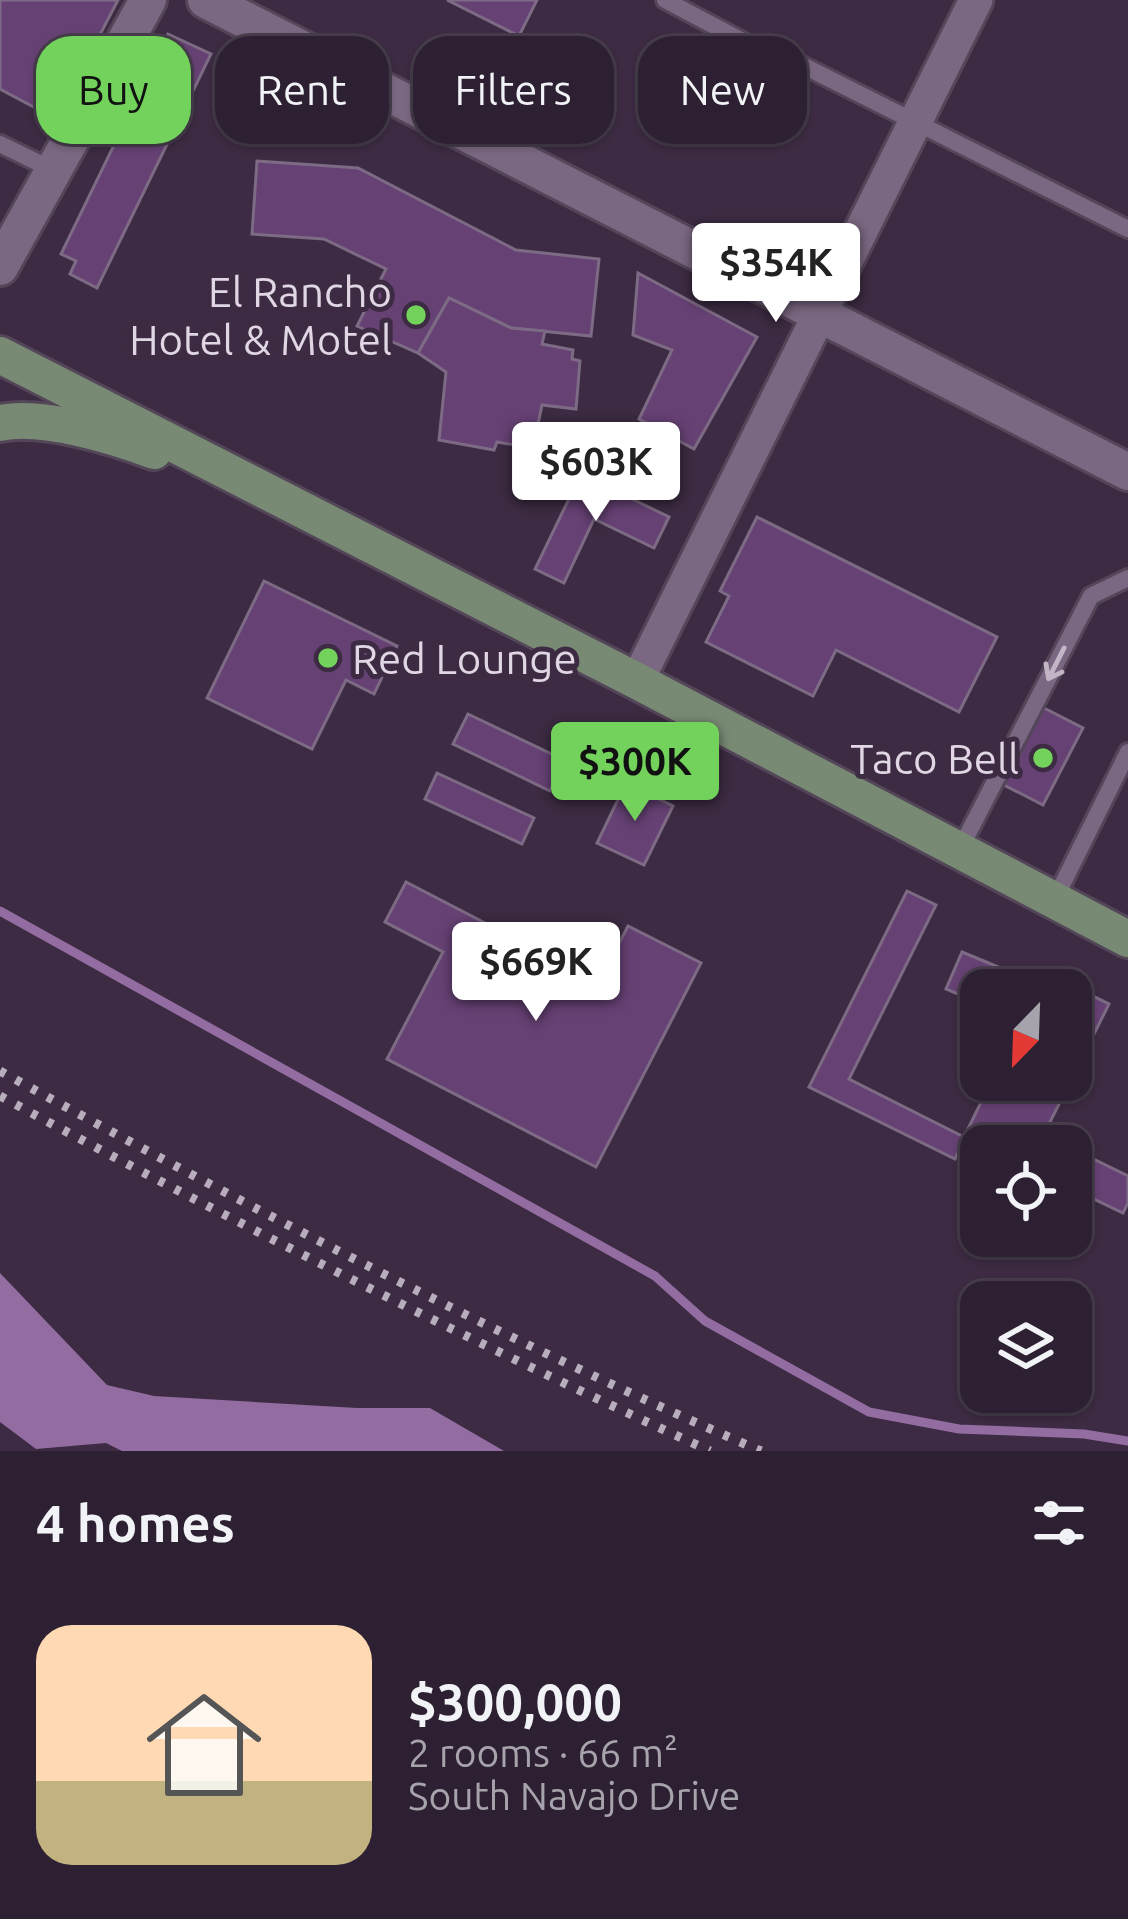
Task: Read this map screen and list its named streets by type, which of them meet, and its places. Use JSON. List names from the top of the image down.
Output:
{
  "places": ["El Rancho Hotel & Motel", "Red Lounge", "Taco Bell"],
  "north": "bottom left",
  "page": {
    "chip": [
      "Buy",
      "Rent",
      "Filters",
      "New"
    ],
    "price": [
      "$354K",
      "$603K",
      "$300K",
      "$669K"
    ],
    "heading": "4 homes",
    "list": [
      {
        "name": "$300,000",
        "note": "2 rooms · 66 m² · South Navajo Drive"
      }
    ]
  }
}
